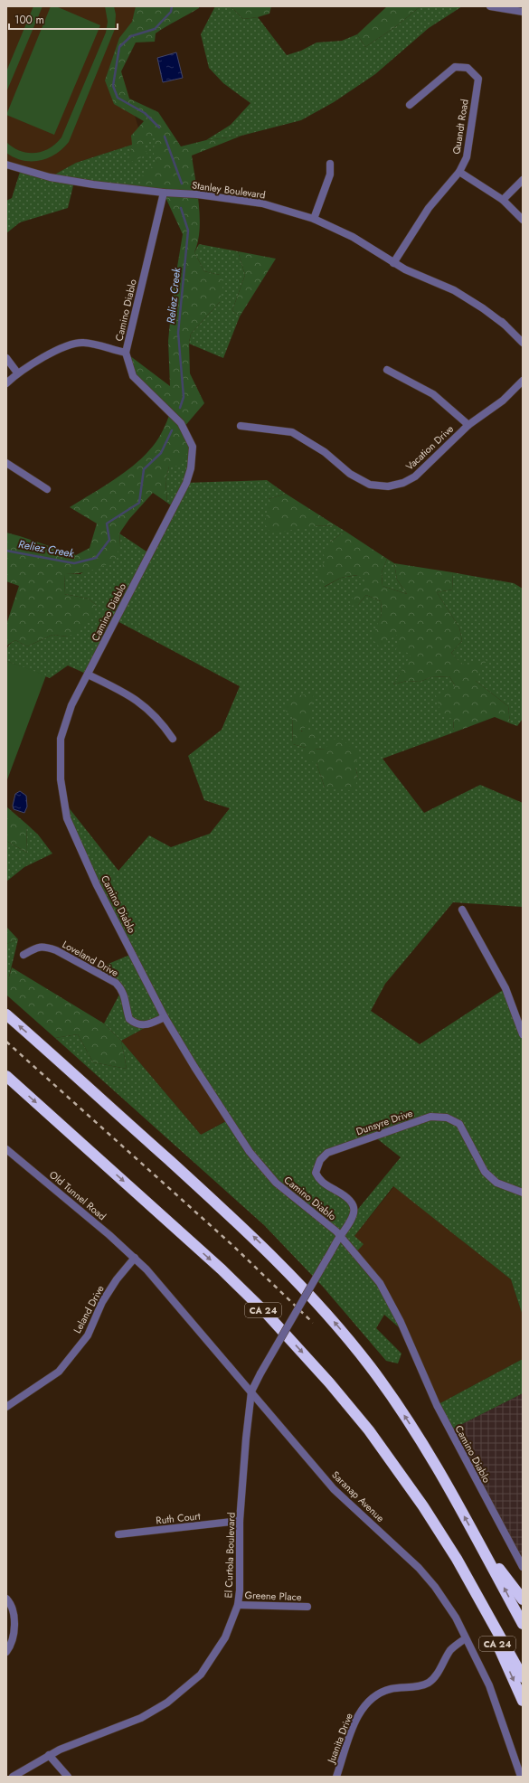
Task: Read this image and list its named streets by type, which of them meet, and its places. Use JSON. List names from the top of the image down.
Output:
{
  "streets": {
    "highway": ["CA 24"],
    "street": [
      "Quandt Road",
      "Stanley Boulevard",
      "Camino Diablo",
      "Vacation Drive",
      "Loveland Drive",
      "Dunsyre Drive",
      "Old Tunnel Road",
      "Leland Drive",
      "Saranap Avenue",
      "Ruth Court",
      "El Curtola Boulevard",
      "Greene Place",
      "Juanita Drive"
    ]
  },
  "crossings": [
    ["Quandt Road", "Stanley Boulevard"],
    ["Stanley Boulevard", "Camino Diablo"],
    ["Camino Diablo", "Loveland Drive"],
    ["Camino Diablo", "Dunsyre Drive"],
    ["Camino Diablo", "El Curtola Boulevard"],
    ["Dunsyre Drive", "El Curtola Boulevard"],
    ["Old Tunnel Road", "Leland Drive"],
    ["Old Tunnel Road", "Saranap Avenue"],
    ["Leland Drive", "Saranap Avenue"],
    ["Saranap Avenue", "El Curtola Boulevard"],
    ["Saranap Avenue", "Juanita Drive"],
    ["Ruth Court", "El Curtola Boulevard"],
    ["El Curtola Boulevard", "Greene Place"]
  ],
  "water": ["Reliez Creek"],
  "scale_bar": "100 m"
}
